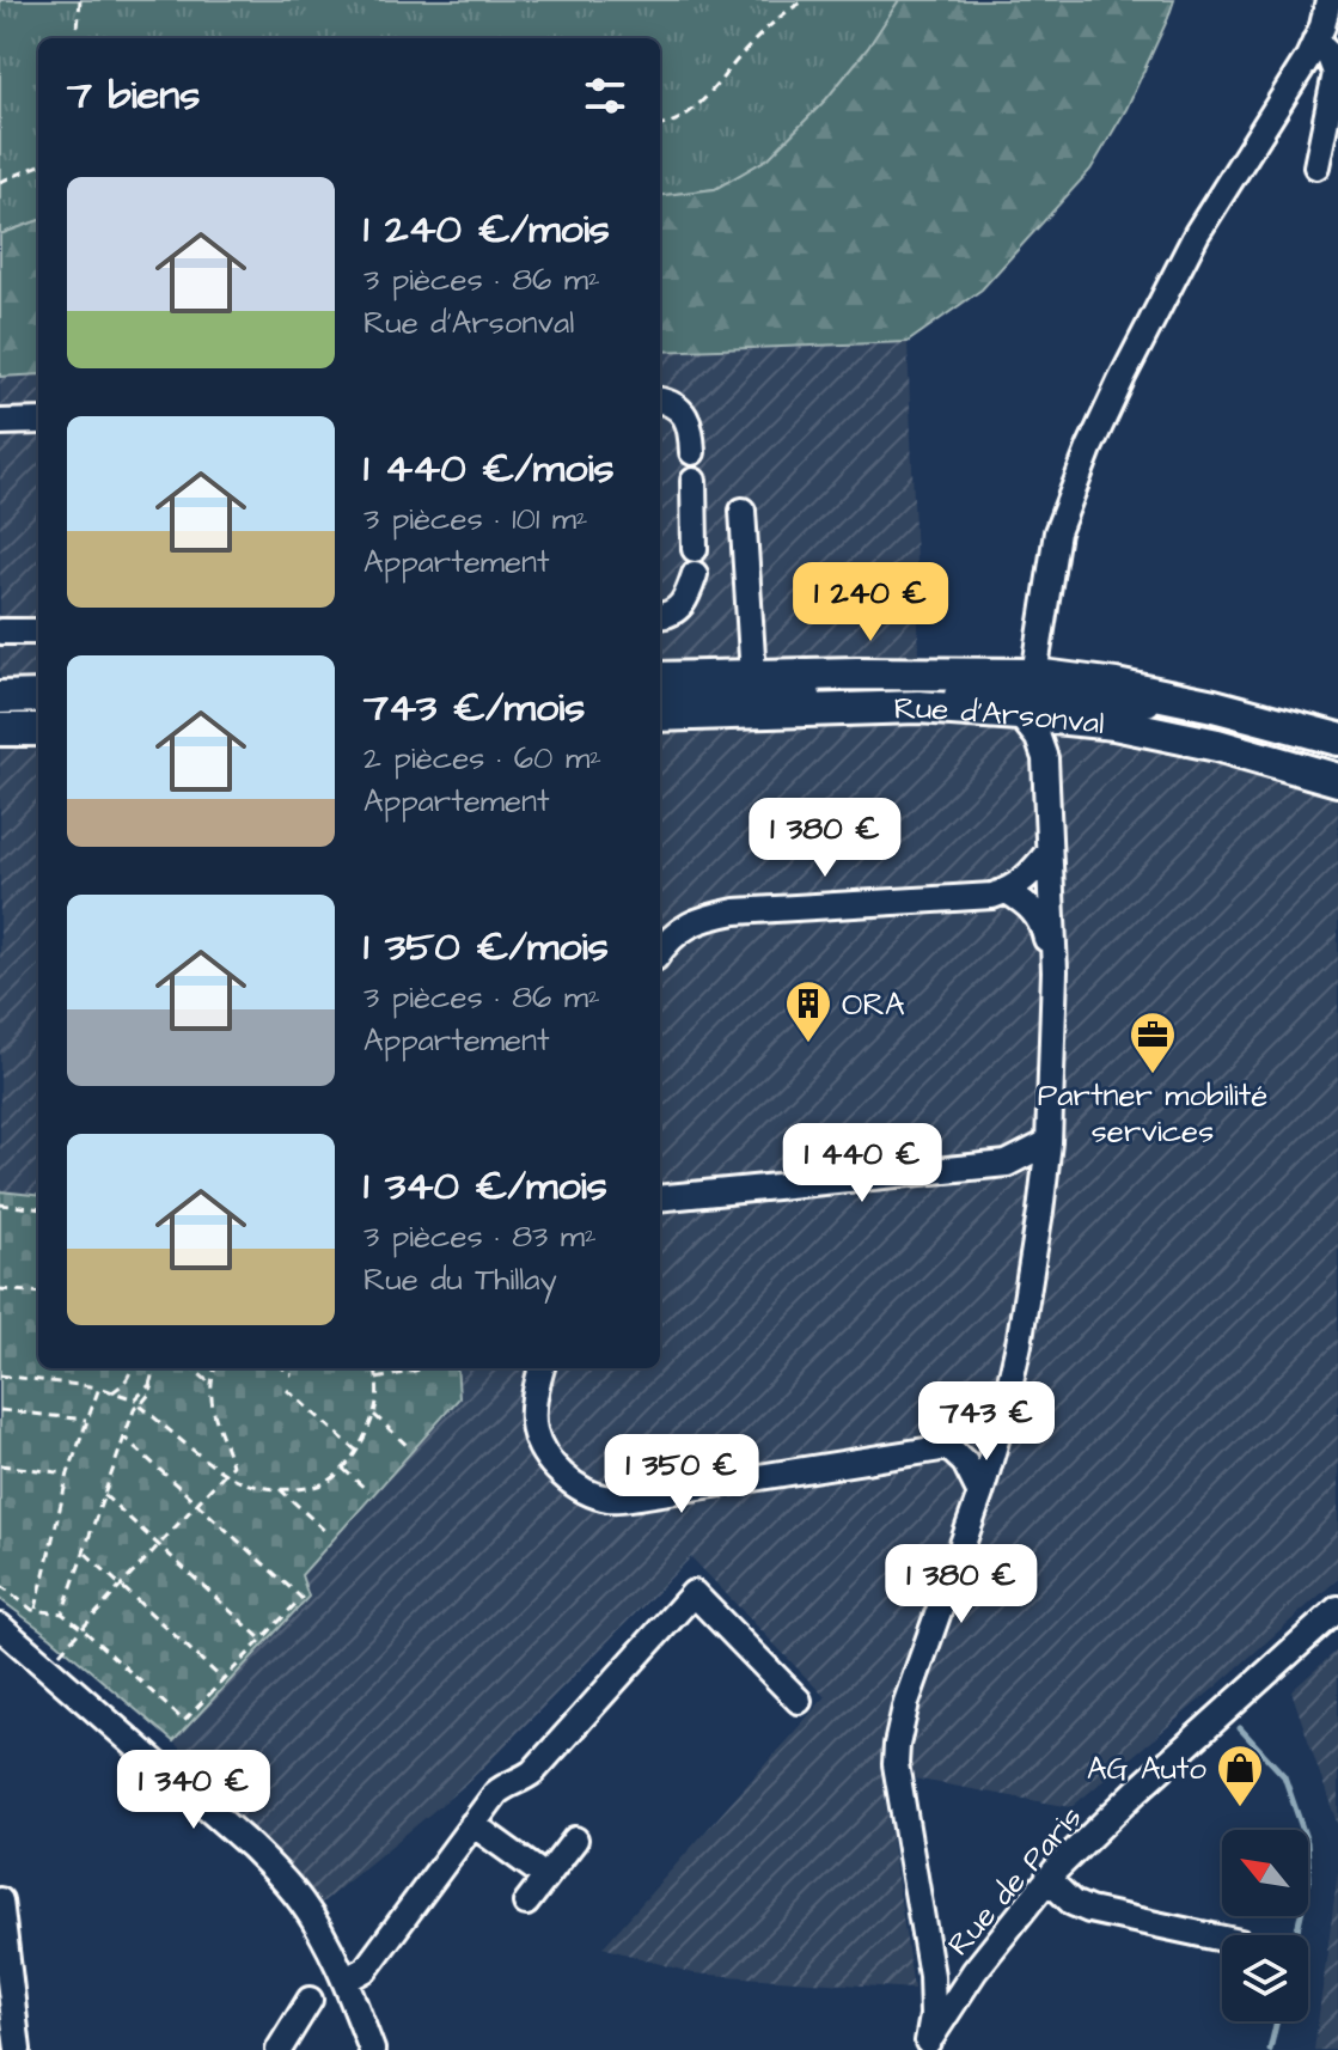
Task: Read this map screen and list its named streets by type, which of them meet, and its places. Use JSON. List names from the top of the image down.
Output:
{
  "streets": {
    "main road": ["Rue d'Arsonval"],
    "street": ["Rue de Paris"]
  },
  "places": {
    "building": ["ORA"],
    "office": ["Partner mobilité services"],
    "shop": ["AG Auto"]
  },
  "north": "top left",
  "page": {
    "heading": "7 biens",
    "list": [
      {
        "name": "1 240 €/mois",
        "note": "3 pièces · 86 m² · Rue d'Arsonval"
      },
      {
        "name": "1 440 €/mois",
        "note": "3 pièces · 101 m² · Appartement"
      },
      {
        "name": "743 €/mois",
        "note": "2 pièces · 60 m² · Appartement"
      },
      {
        "name": "1 350 €/mois",
        "note": "3 pièces · 86 m² · Appartement"
      },
      {
        "name": "1 340 €/mois",
        "note": "3 pièces · 83 m² · Rue du Thillay"
      }
    ],
    "price": [
      "1 240 €",
      "1 380 €",
      "1 440 €",
      "743 €",
      "1 350 €",
      "1 380 €",
      "1 340 €"
    ]
  }
}
